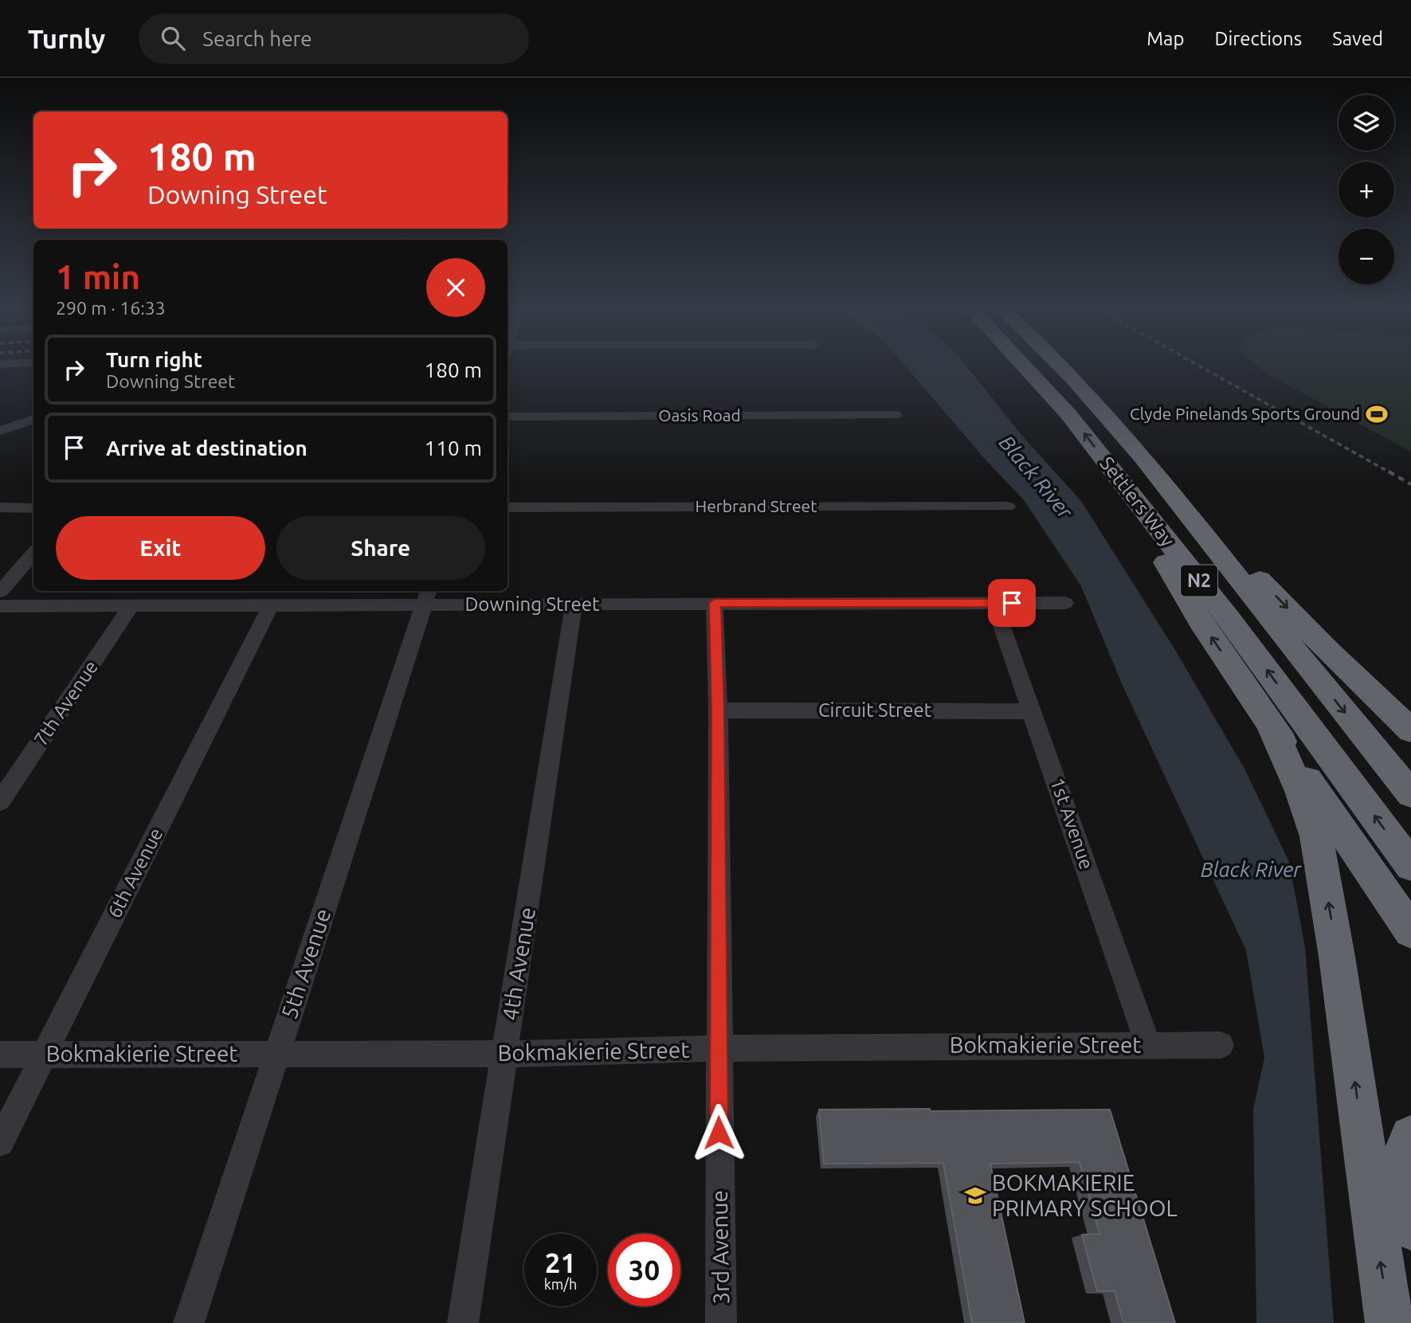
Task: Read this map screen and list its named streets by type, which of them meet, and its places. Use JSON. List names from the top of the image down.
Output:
{
  "streets": {
    "highway": ["Settlers Way", "N2"],
    "street": [
      "Oasis Road",
      "Herbrand Street",
      "Downing Street",
      "7th Avenue",
      "Circuit Street",
      "1st Avenue",
      "6th Avenue",
      "5th Avenue",
      "4th Avenue",
      "Bokmakierie Street",
      "3rd Avenue"
    ]
  },
  "crossings": [
    ["Downing Street", "7th Avenue"],
    ["Downing Street", "1st Avenue"],
    ["Downing Street", "6th Avenue"],
    ["Downing Street", "5th Avenue"],
    ["Downing Street", "4th Avenue"],
    ["Downing Street", "3rd Avenue"],
    ["Circuit Street", "1st Avenue"],
    ["Circuit Street", "3rd Avenue"],
    ["1st Avenue", "Bokmakierie Street"],
    ["6th Avenue", "Bokmakierie Street"],
    ["5th Avenue", "Bokmakierie Street"],
    ["4th Avenue", "Bokmakierie Street"],
    ["Bokmakierie Street", "3rd Avenue"]
  ],
  "water": ["Black River"],
  "places": {
    "sports": ["Clyde Pinelands Sports Ground"],
    "school or university": ["BOKMAKIERIE PRIMARY SCHOOL"]
  },
  "page": {
    "header": "Turnly",
    "search": "Search here",
    "nav": ["Map", "Directions", "Saved"],
    "map_buttons": ["+", "−"],
    "turn": ["180 m", "Downing Street"],
    "heading": ["1 min", "290 m · 16:33"],
    "list": [
      {
        "name": "Turn right",
        "note": "Downing Street",
        "value": "180 m"
      },
      {
        "name": "Arrive at destination",
        "value": "110 m"
      }
    ],
    "buttons": ["Exit", "Share"],
    "speed": "21 km/h",
    "limit": "30"
  }
}
